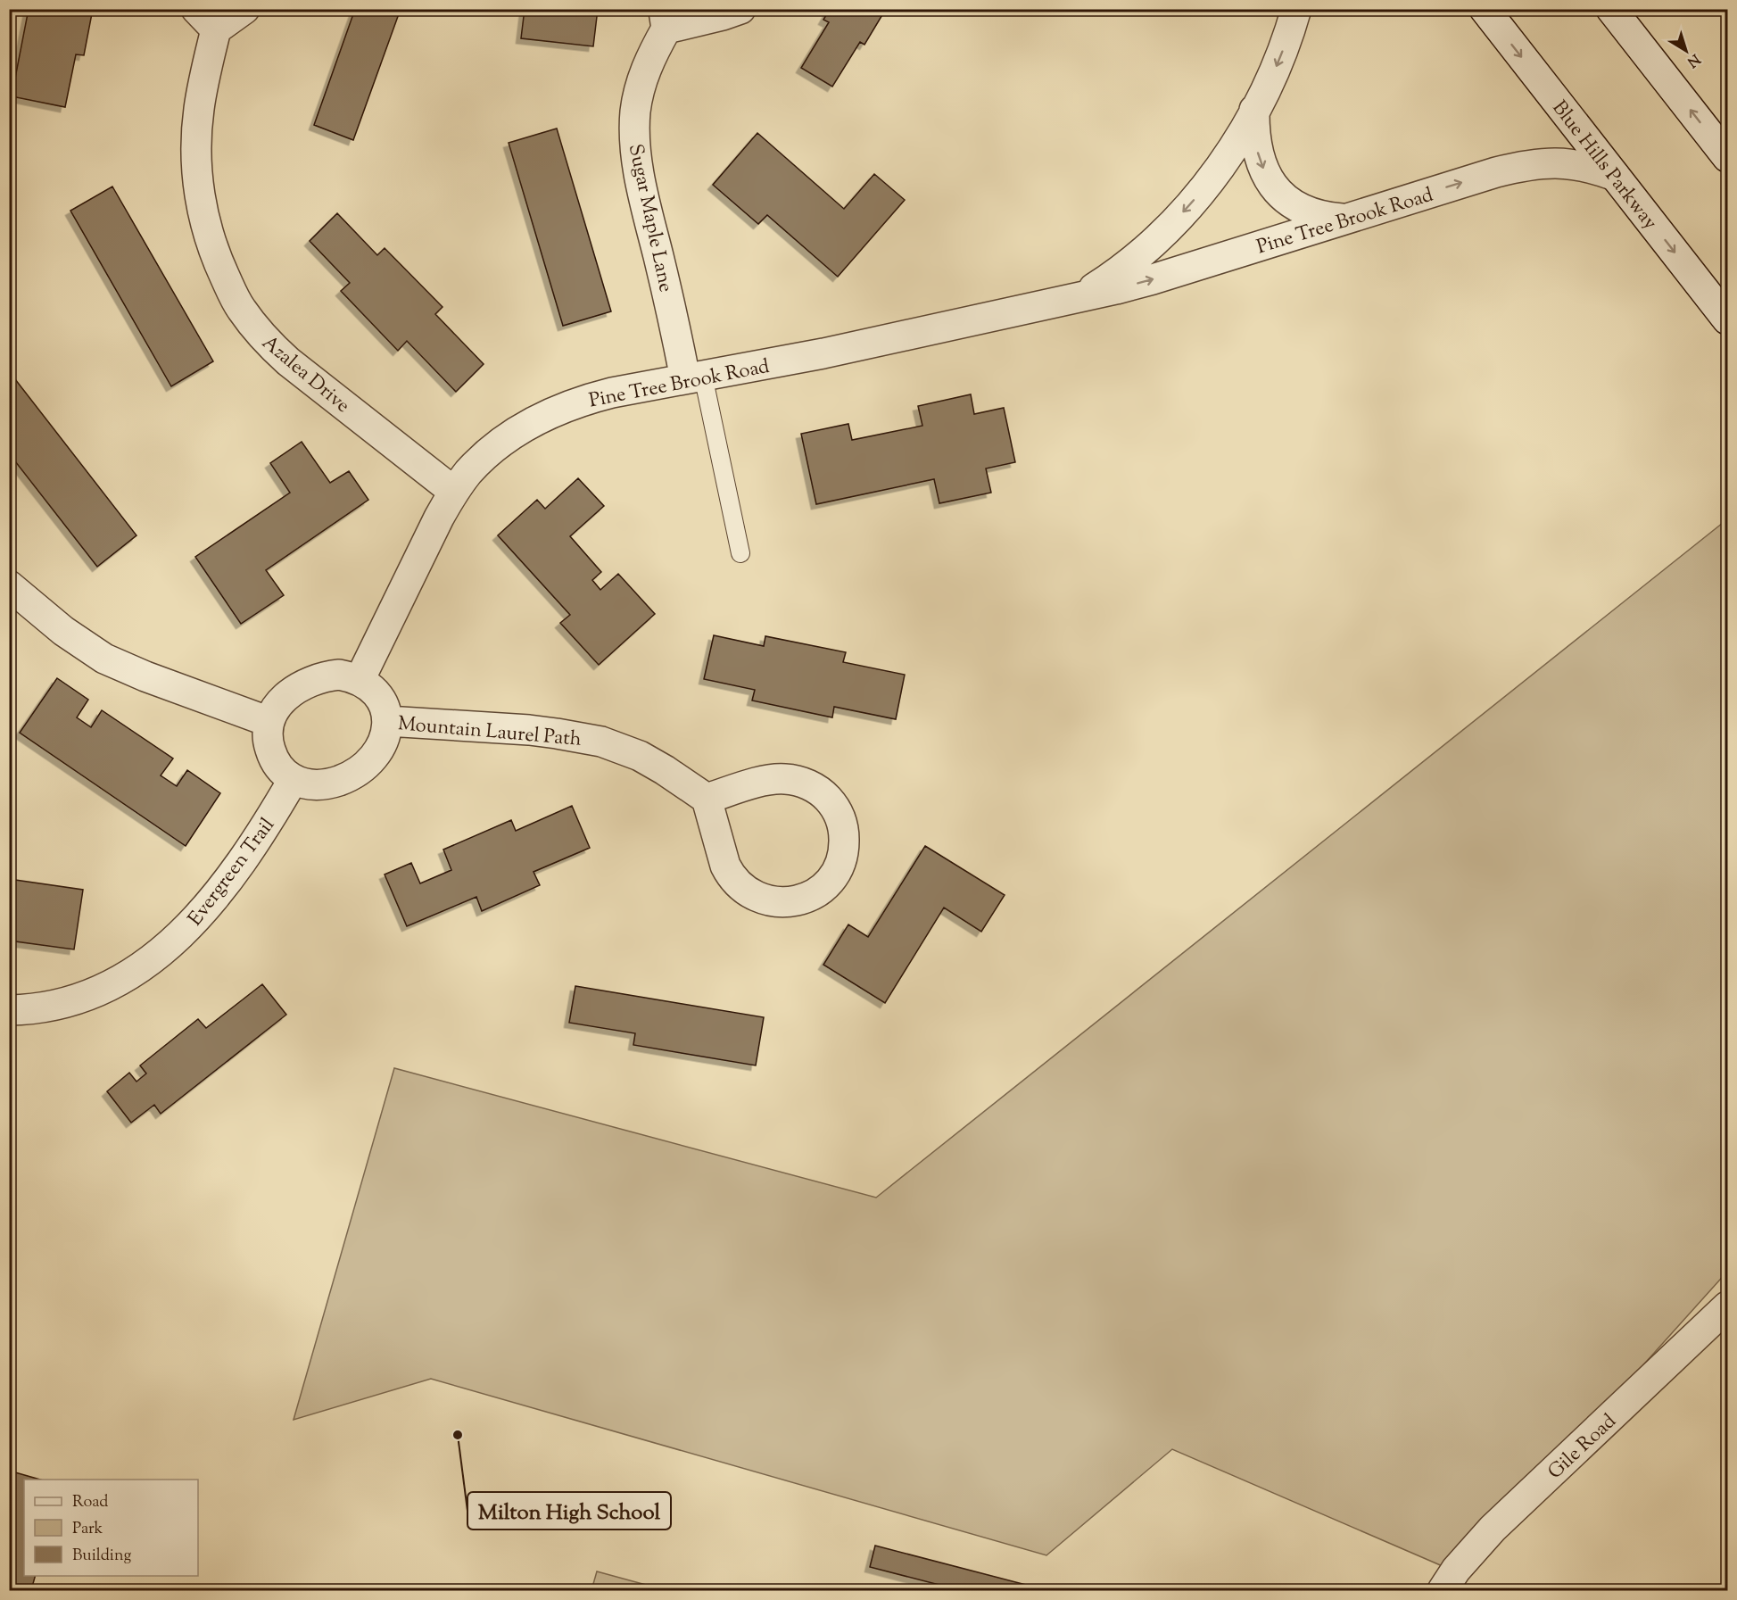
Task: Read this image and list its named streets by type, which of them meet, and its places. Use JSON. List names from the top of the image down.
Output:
{
  "streets": {
    "street": [
      "Blue Hills Parkway",
      "Sugar Maple Lane",
      "Pine Tree Brook Road",
      "Azalea Drive",
      "Mountain Laurel Path",
      "Evergreen Trail",
      "Gile Road"
    ]
  },
  "crossings": [
    ["Blue Hills Parkway", "Pine Tree Brook Road"],
    ["Sugar Maple Lane", "Pine Tree Brook Road"],
    ["Pine Tree Brook Road", "Azalea Drive"],
    ["Pine Tree Brook Road", "Mountain Laurel Path"],
    ["Pine Tree Brook Road", "Evergreen Trail"],
    ["Mountain Laurel Path", "Evergreen Trail"]
  ],
  "places": ["Milton High School"],
  "legend": ["Road", "Park", "Building"],
  "north": "bottom right"
}
